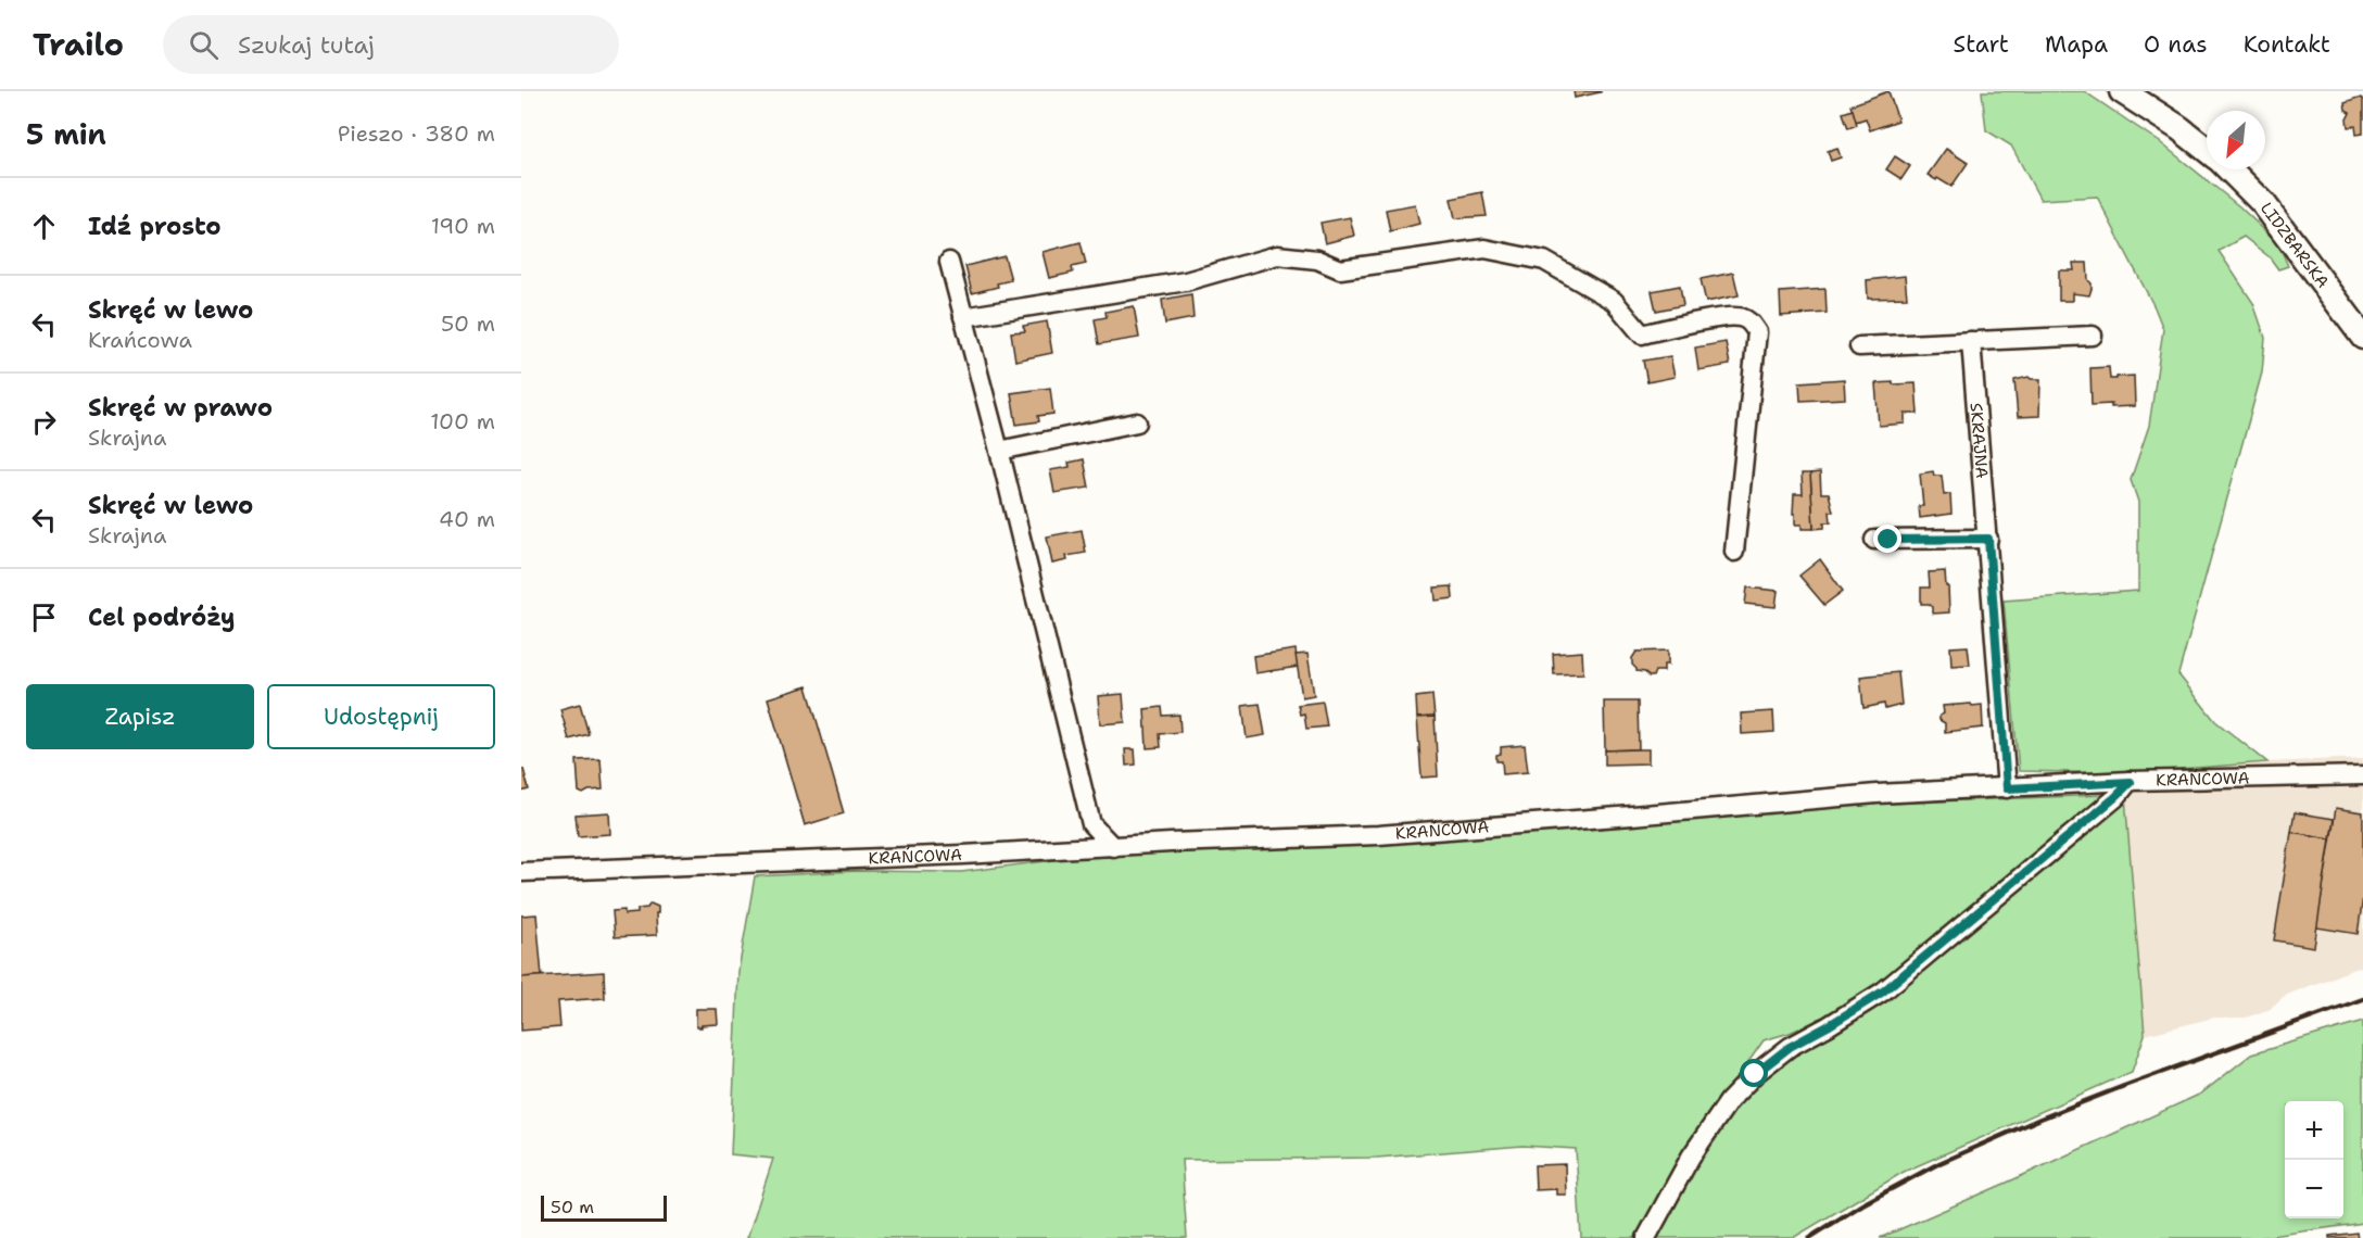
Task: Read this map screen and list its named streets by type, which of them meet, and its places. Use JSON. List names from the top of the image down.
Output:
{
  "streets": {
    "main road": ["LIDZBARSKA"],
    "street": ["SKRAJNA", "KRAŃCOWA"]
  },
  "crossings": [
    ["SKRAJNA", "KRAŃCOWA"]
  ],
  "scale_bar": "50 m",
  "north": "bottom left",
  "page": {
    "header": "Trailo",
    "search": "Szukaj tutaj",
    "nav": [
      "Start",
      "Mapa",
      "O nas",
      "Kontakt"
    ],
    "heading": ["5 min", "Pieszo · 380 m"],
    "list": [
      ["Idź prosto", "190 m"],
      ["Skręć w lewo", "Krańcowa", "50 m"],
      ["Skręć w prawo", "Skrajna", "100 m"],
      ["Skręć w lewo", "Skrajna", "40 m"],
      "Cel podróży"
    ],
    "buttons": ["Zapisz", "Udostępnij"],
    "map_buttons": ["+", "−"],
    "scale": "50 m"
  }
}
